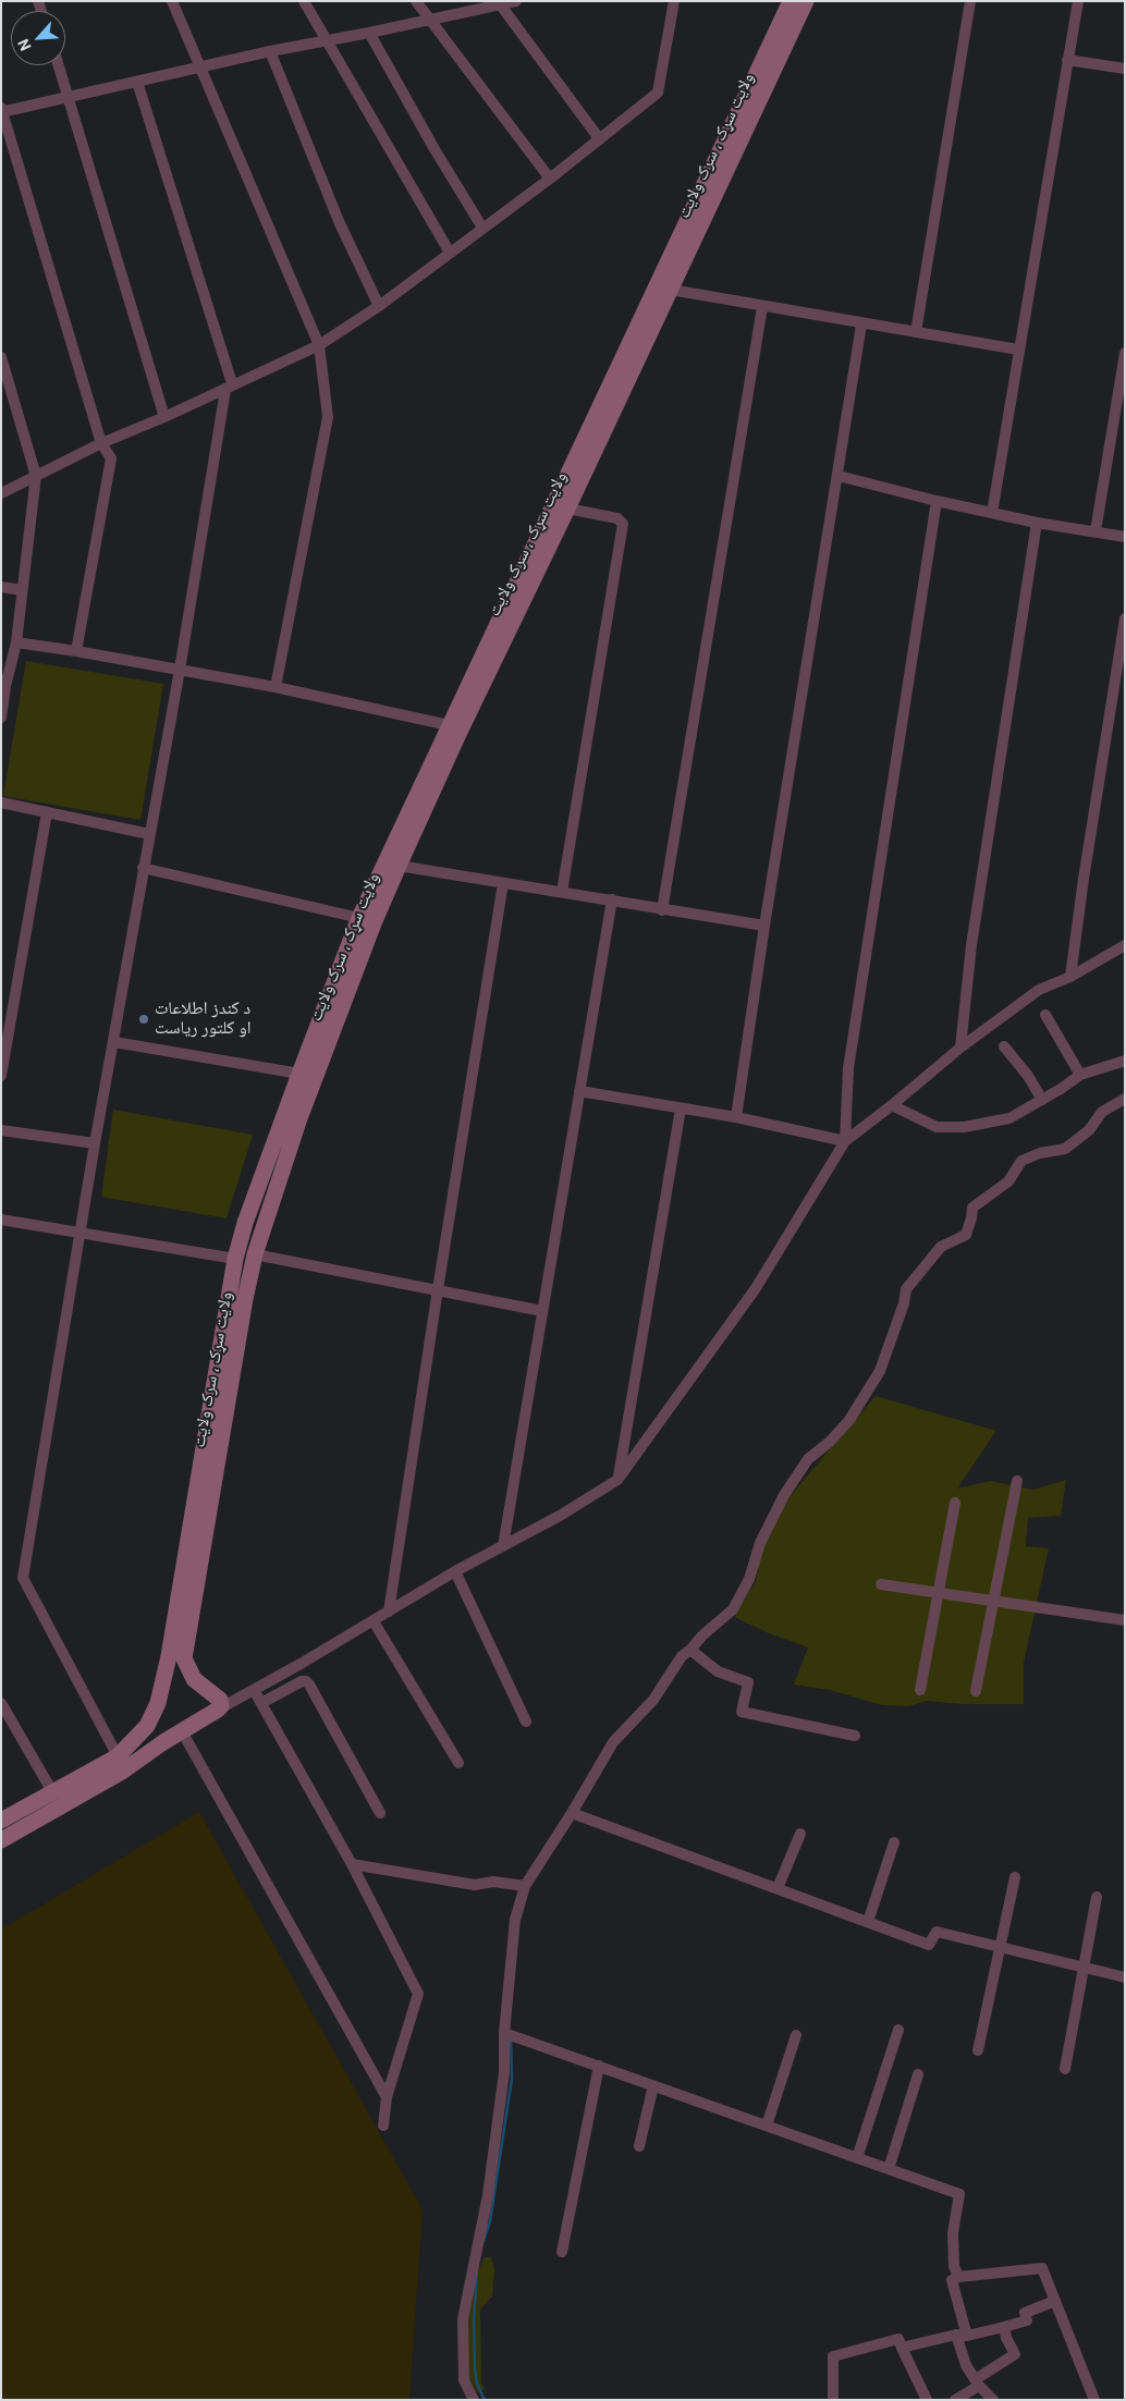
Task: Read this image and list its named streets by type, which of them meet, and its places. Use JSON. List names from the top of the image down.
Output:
{
  "streets": {
    "main road": ["ولایت سړک ، سرک ولایت"]
  },
  "places": ["د کندز اطلاعات او کلتور ریاست"],
  "north": "bottom left"
}
